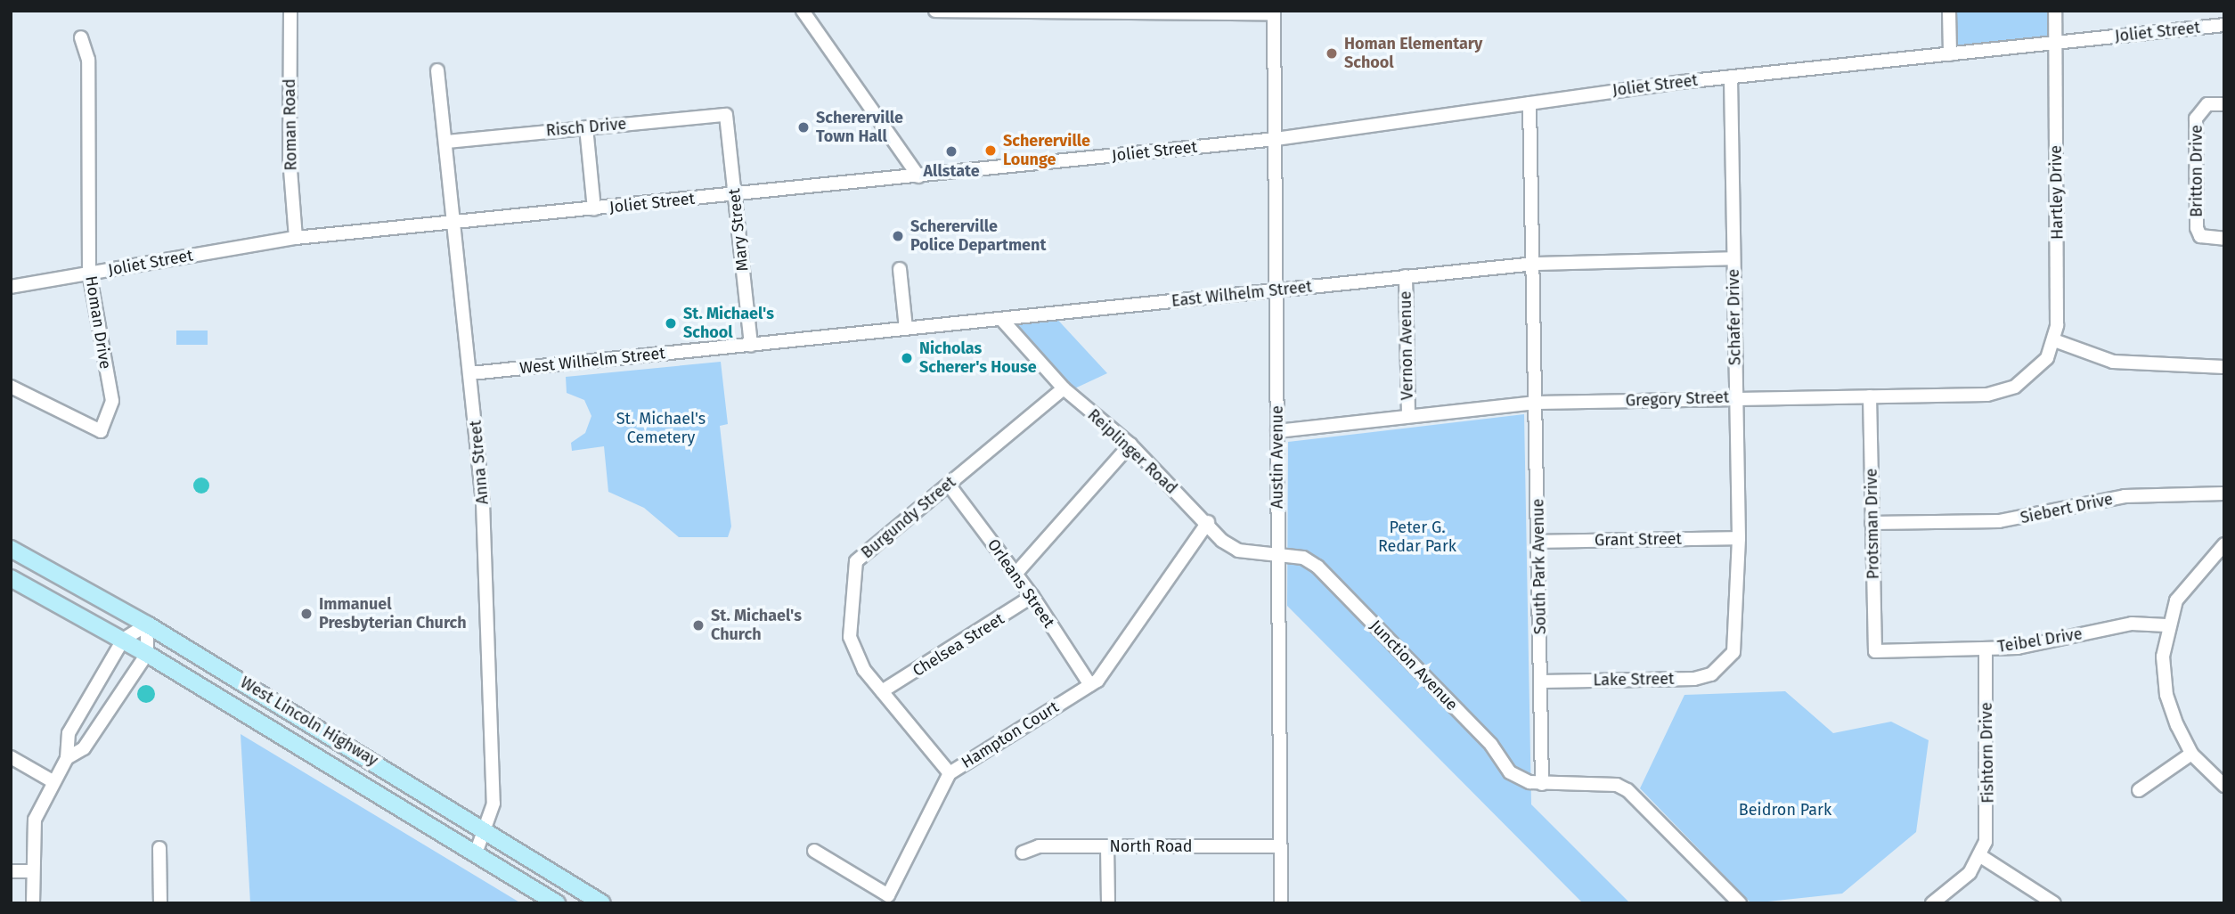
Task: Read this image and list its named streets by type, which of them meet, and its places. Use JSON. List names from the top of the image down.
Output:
{
  "streets": {
    "main road": ["West Lincoln Highway"],
    "street": [
      "Joliet Street",
      "Roman Road",
      "Risch Drive",
      "Britton Drive",
      "Hartley Drive",
      "Mary Street",
      "East Wilhelm Street",
      "Schafer Drive",
      "Homan Drive",
      "Vernon Avenue",
      "West Wilhelm Street",
      "Gregory Street",
      "Reiplinger Road",
      "Austin Avenue",
      "Anna Street",
      "Siebert Drive",
      "Burgundy Street",
      "Protsman Drive",
      "Grant Street",
      "South Park Avenue",
      "Orleans Street",
      "Teibel Drive",
      "Chelsea Street",
      "Junction Avenue",
      "Lake Street",
      "Hampton Court",
      "Fishtorn Drive",
      "North Road"
    ]
  },
  "crossings": [
    ["Joliet Street", "Roman Road"],
    ["Joliet Street", "Hartley Drive"],
    ["Joliet Street", "Mary Street"],
    ["Joliet Street", "Schafer Drive"],
    ["Joliet Street", "Homan Drive"],
    ["Joliet Street", "Austin Avenue"],
    ["Joliet Street", "Anna Street"],
    ["Joliet Street", "South Park Avenue"],
    ["Risch Drive", "Mary Street"],
    ["Risch Drive", "Anna Street"],
    ["Hartley Drive", "Gregory Street"],
    ["Mary Street", "East Wilhelm Street"],
    ["Mary Street", "West Wilhelm Street"],
    ["East Wilhelm Street", "Schafer Drive"],
    ["East Wilhelm Street", "Vernon Avenue"],
    ["East Wilhelm Street", "West Wilhelm Street"],
    ["East Wilhelm Street", "Reiplinger Road"],
    ["East Wilhelm Street", "Austin Avenue"],
    ["East Wilhelm Street", "South Park Avenue"],
    ["Schafer Drive", "Gregory Street"],
    ["Schafer Drive", "Grant Street"],
    ["Schafer Drive", "Lake Street"],
    ["Vernon Avenue", "Gregory Street"],
    ["West Wilhelm Street", "Anna Street"],
    ["Gregory Street", "Austin Avenue"],
    ["Gregory Street", "Protsman Drive"],
    ["Gregory Street", "South Park Avenue"],
    ["Reiplinger Road", "Austin Avenue"],
    ["Reiplinger Road", "Burgundy Street"],
    ["Reiplinger Road", "Junction Avenue"],
    ["Reiplinger Road", "Hampton Court"],
    ["Austin Avenue", "Junction Avenue"],
    ["Austin Avenue", "North Road"],
    ["Anna Street", "West Lincoln Highway"],
    ["Siebert Drive", "Protsman Drive"],
    ["Burgundy Street", "Orleans Street"],
    ["Burgundy Street", "Chelsea Street"],
    ["Burgundy Street", "Hampton Court"],
    ["Protsman Drive", "Teibel Drive"],
    ["Grant Street", "South Park Avenue"],
    ["South Park Avenue", "Junction Avenue"],
    ["South Park Avenue", "Lake Street"],
    ["Orleans Street", "Chelsea Street"],
    ["Orleans Street", "Hampton Court"],
    ["Teibel Drive", "Fishtorn Drive"]
  ],
  "parks": ["St. Michael's Cemetery", "Peter G. Redar Park", "Beidron Park"],
  "places": [
    "Homan Elementary School",
    "Schererville Town Hall",
    "Schererville Lounge",
    "Allstate",
    "Schererville Police Department",
    "St. Michael's School",
    "Nicholas Scherer's House",
    "Immanuel Presbyterian Church",
    "St. Michael's Church"
  ]
}
